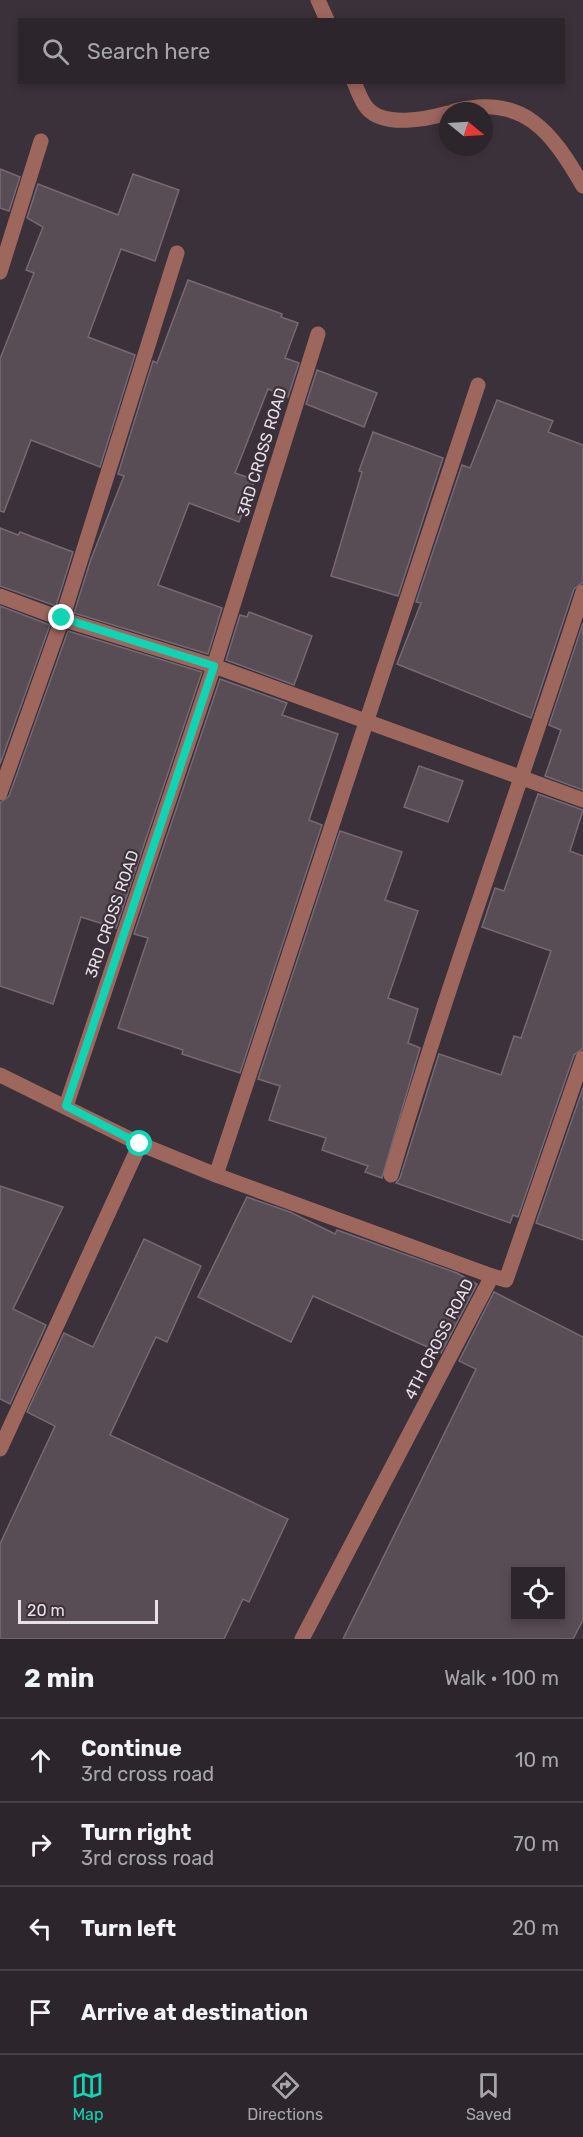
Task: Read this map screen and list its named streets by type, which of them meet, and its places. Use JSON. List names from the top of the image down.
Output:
{
  "streets": {
    "street": ["3RD CROSS ROAD", "4TH CROSS ROAD"]
  },
  "scale_bar": "20 m",
  "north": "right",
  "page": {
    "search": "Search here",
    "scale": "20 m",
    "heading": ["2 min", "Walk · 100 m"],
    "list": [
      ["Continue", "3rd cross road", "10 m"],
      ["Turn right", "3rd cross road", "70 m"],
      ["Turn left", "20 m"],
      "Arrive at destination"
    ],
    "nav": ["Map", "Directions", "Saved"]
  }
}
